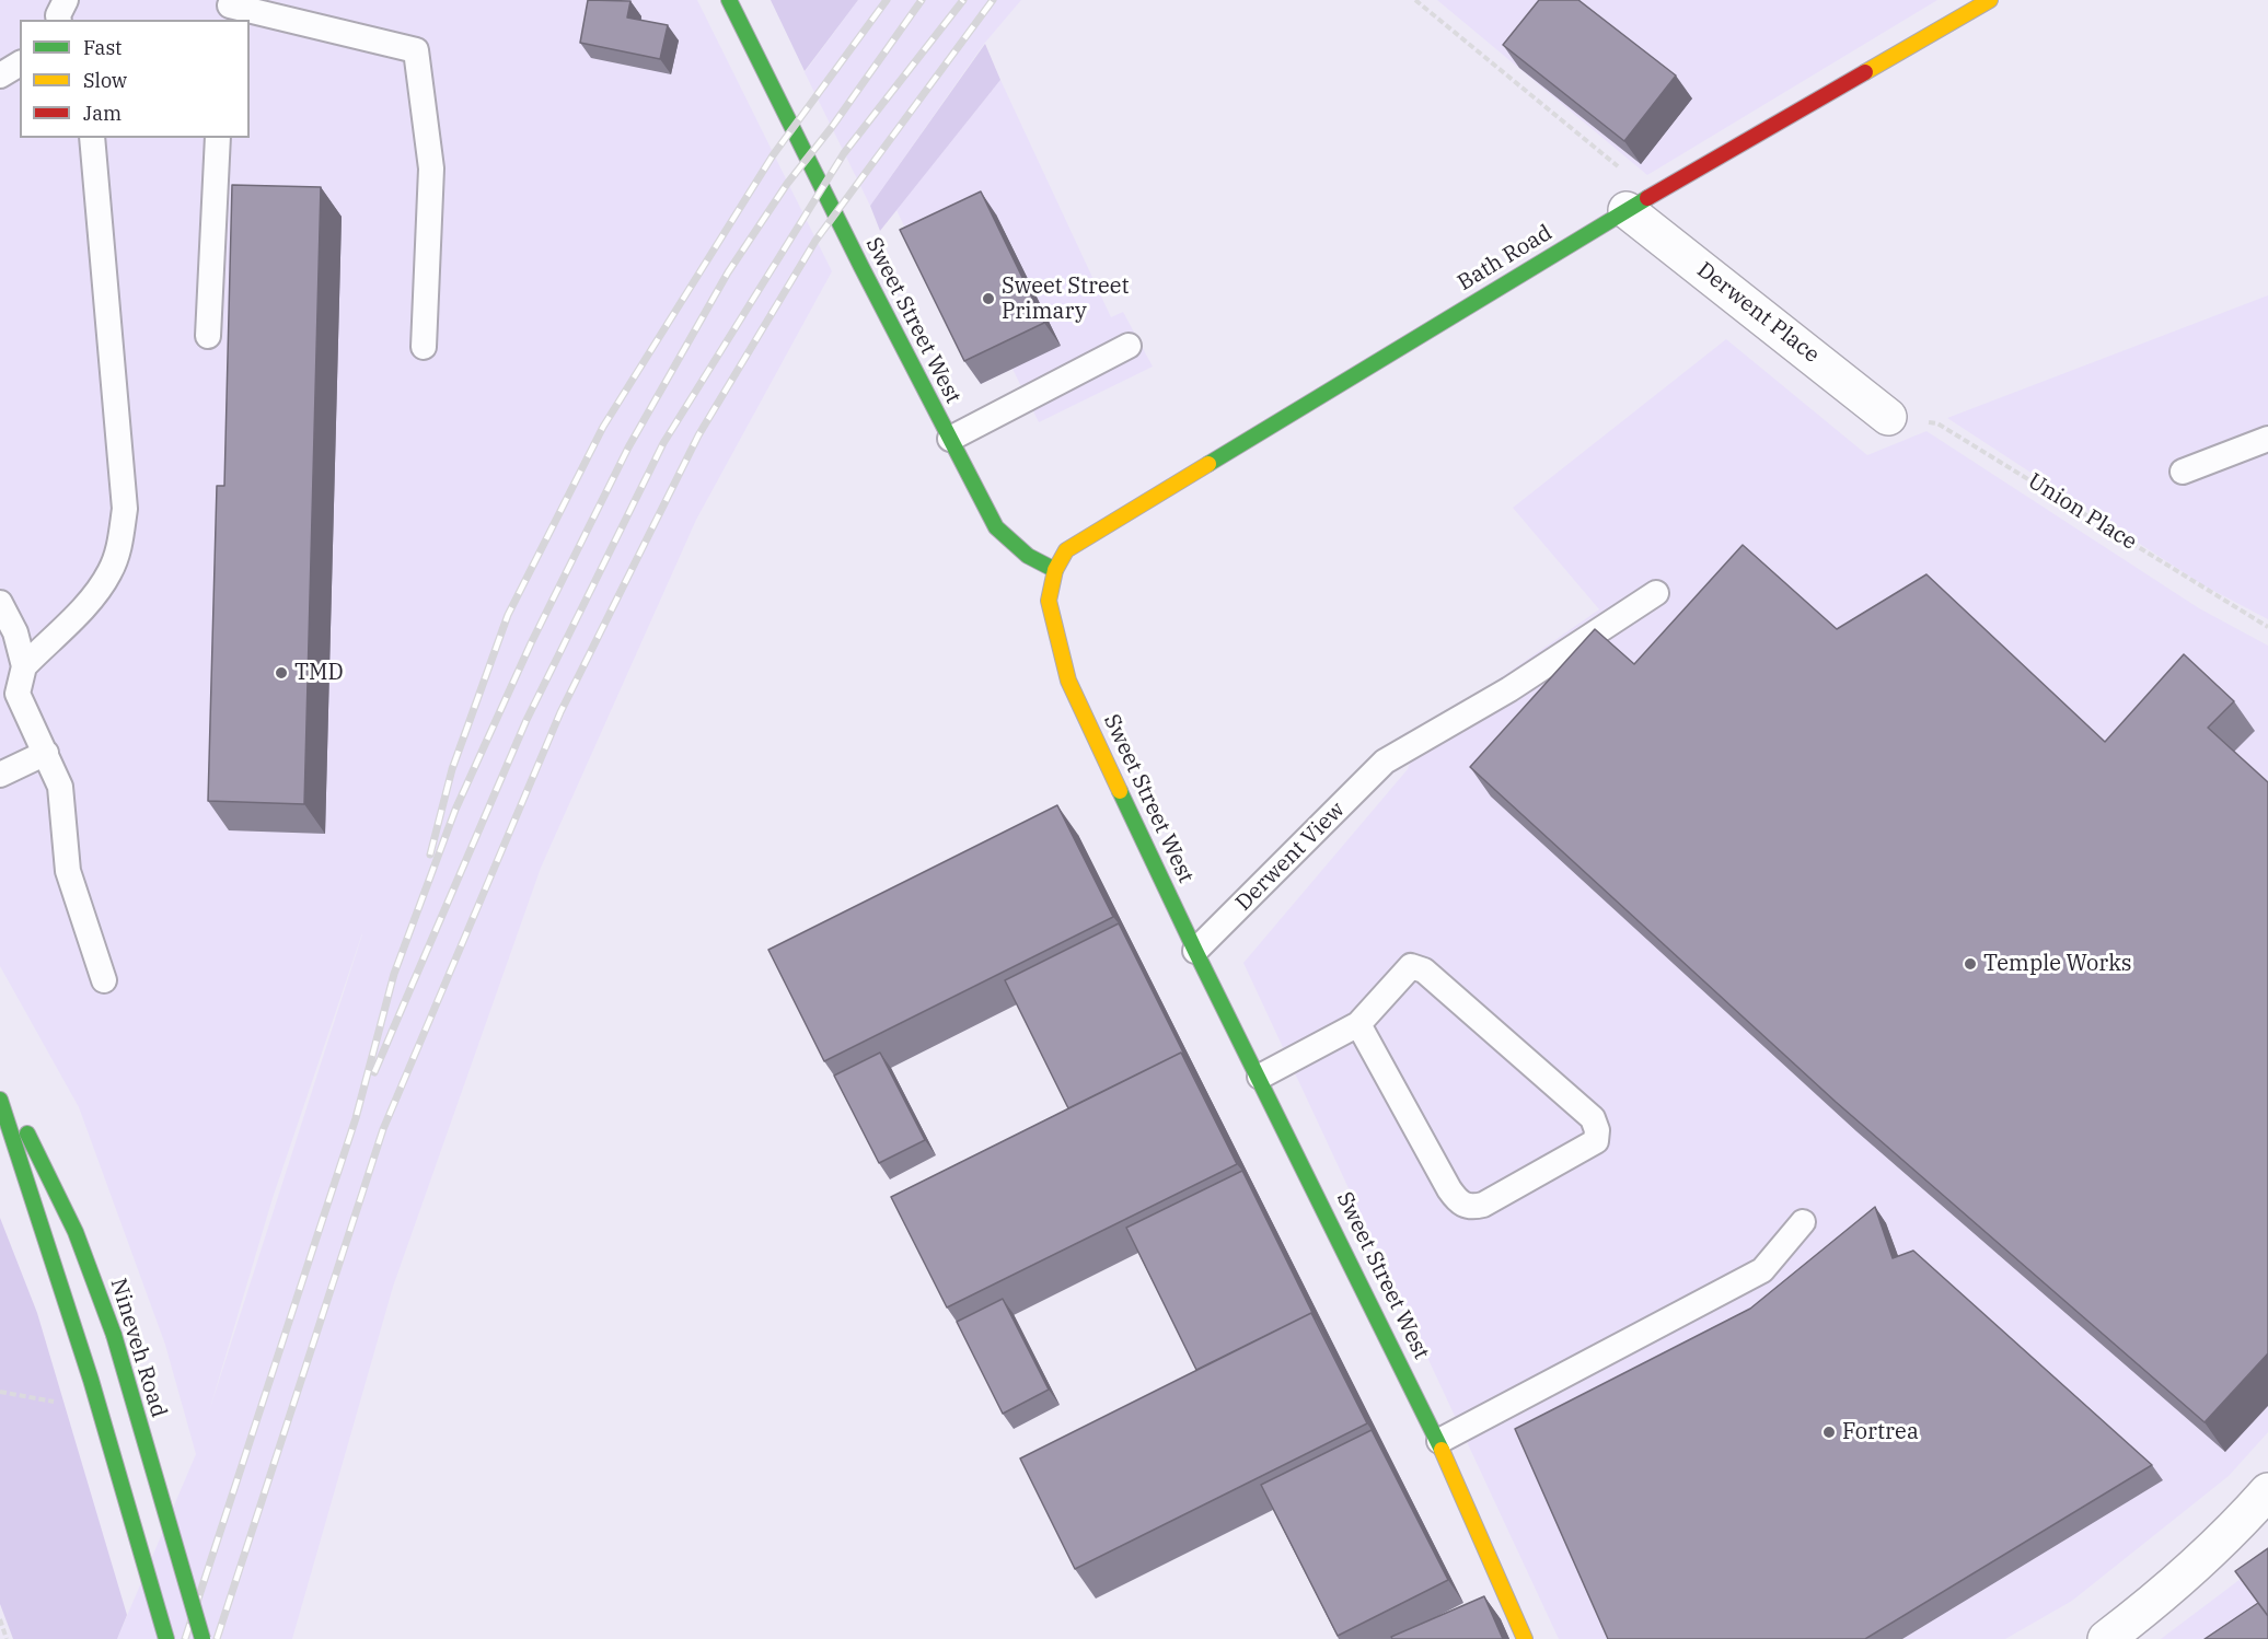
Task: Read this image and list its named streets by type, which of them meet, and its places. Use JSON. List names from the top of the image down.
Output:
{
  "streets": {
    "street": [
      "Bath Road",
      "Derwent Place",
      "Sweet Street West",
      "Nineveh Road"
    ],
    "lane": ["Derwent View"],
    "path": ["Union Place"]
  },
  "crossings": [
    ["Bath Road", "Derwent Place"],
    ["Bath Road", "Sweet Street West"],
    ["Derwent Place", "Union Place"],
    ["Sweet Street West", "Derwent View"]
  ],
  "places": [
    "Sweet Street Primary",
    "TMD",
    "Temple Works",
    "Fortrea"
  ],
  "legend": ["Fast", "Slow", "Jam"]
}
